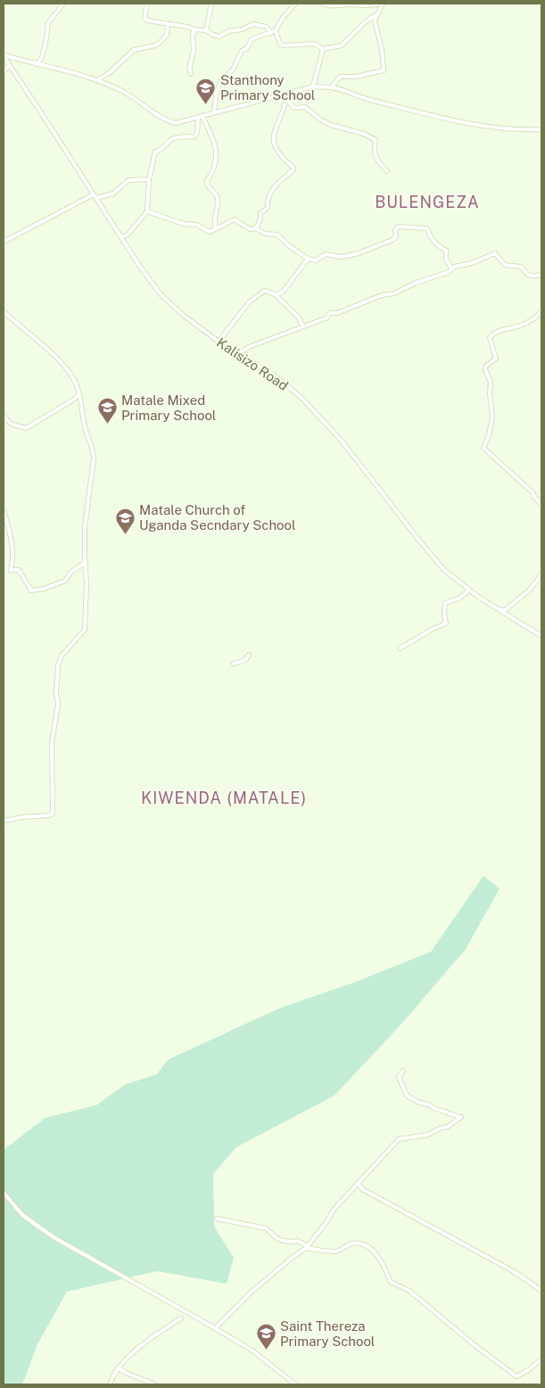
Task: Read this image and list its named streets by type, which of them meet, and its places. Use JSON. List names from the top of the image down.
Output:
{
  "streets": {
    "street": ["Kalisizo Road"]
  },
  "districts": ["BULENGEZA", "KIWENDA (MATALE)"],
  "places": {
    "school or university": [
      "Stanthony Primary School",
      "Matale Mixed Primary School",
      "Matale Church of Uganda Secndary School",
      "Saint Thereza Primary School"
    ]
  }
}
